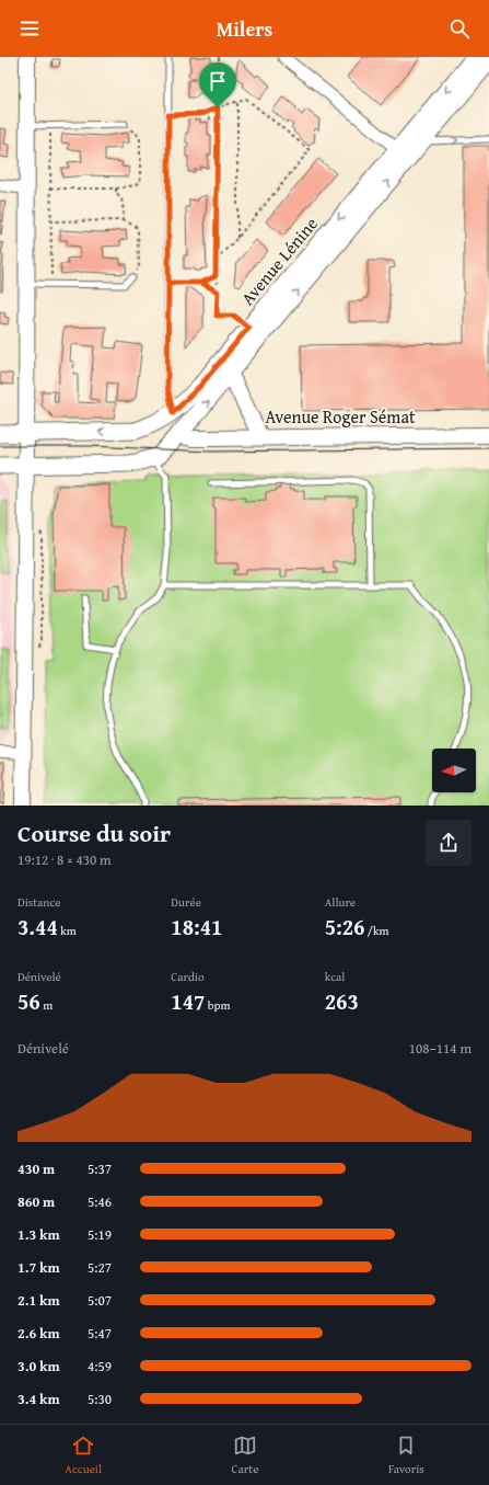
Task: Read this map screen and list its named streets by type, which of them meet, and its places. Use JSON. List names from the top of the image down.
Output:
{
  "streets": {
    "main road": ["Avenue Lénine"],
    "street": ["Avenue Roger Sémat"]
  },
  "crossings": [
    ["Avenue Lénine", "Avenue Roger Sémat"]
  ],
  "north": "left",
  "page": {
    "header": "Milers",
    "heading": ["Course du soir", "19:12 · 8 × 430 m"],
    "stats": [
      ["Distance", "3.44 km"],
      ["Durée", "18:41"],
      ["Allure", "5:26 /km"],
      ["Dénivelé", "56 m"],
      ["Cardio", "147 bpm"],
      ["kcal", "263"]
    ],
    "chart": ["Dénivelé", "108–114 m"],
    "list": [
      {
        "name": "430 m",
        "note": "5:37"
      },
      {
        "name": "860 m",
        "note": "5:46"
      },
      {
        "name": "1.3 km",
        "note": "5:19"
      },
      {
        "name": "1.7 km",
        "note": "5:27"
      },
      {
        "name": "2.1 km",
        "note": "5:07"
      },
      {
        "name": "2.6 km",
        "note": "5:47"
      },
      {
        "name": "3.0 km",
        "note": "4:59"
      },
      {
        "name": "3.4 km",
        "note": "5:30"
      }
    ],
    "tabs": ["Accueil", "Carte", "Favoris"]
  }
}
